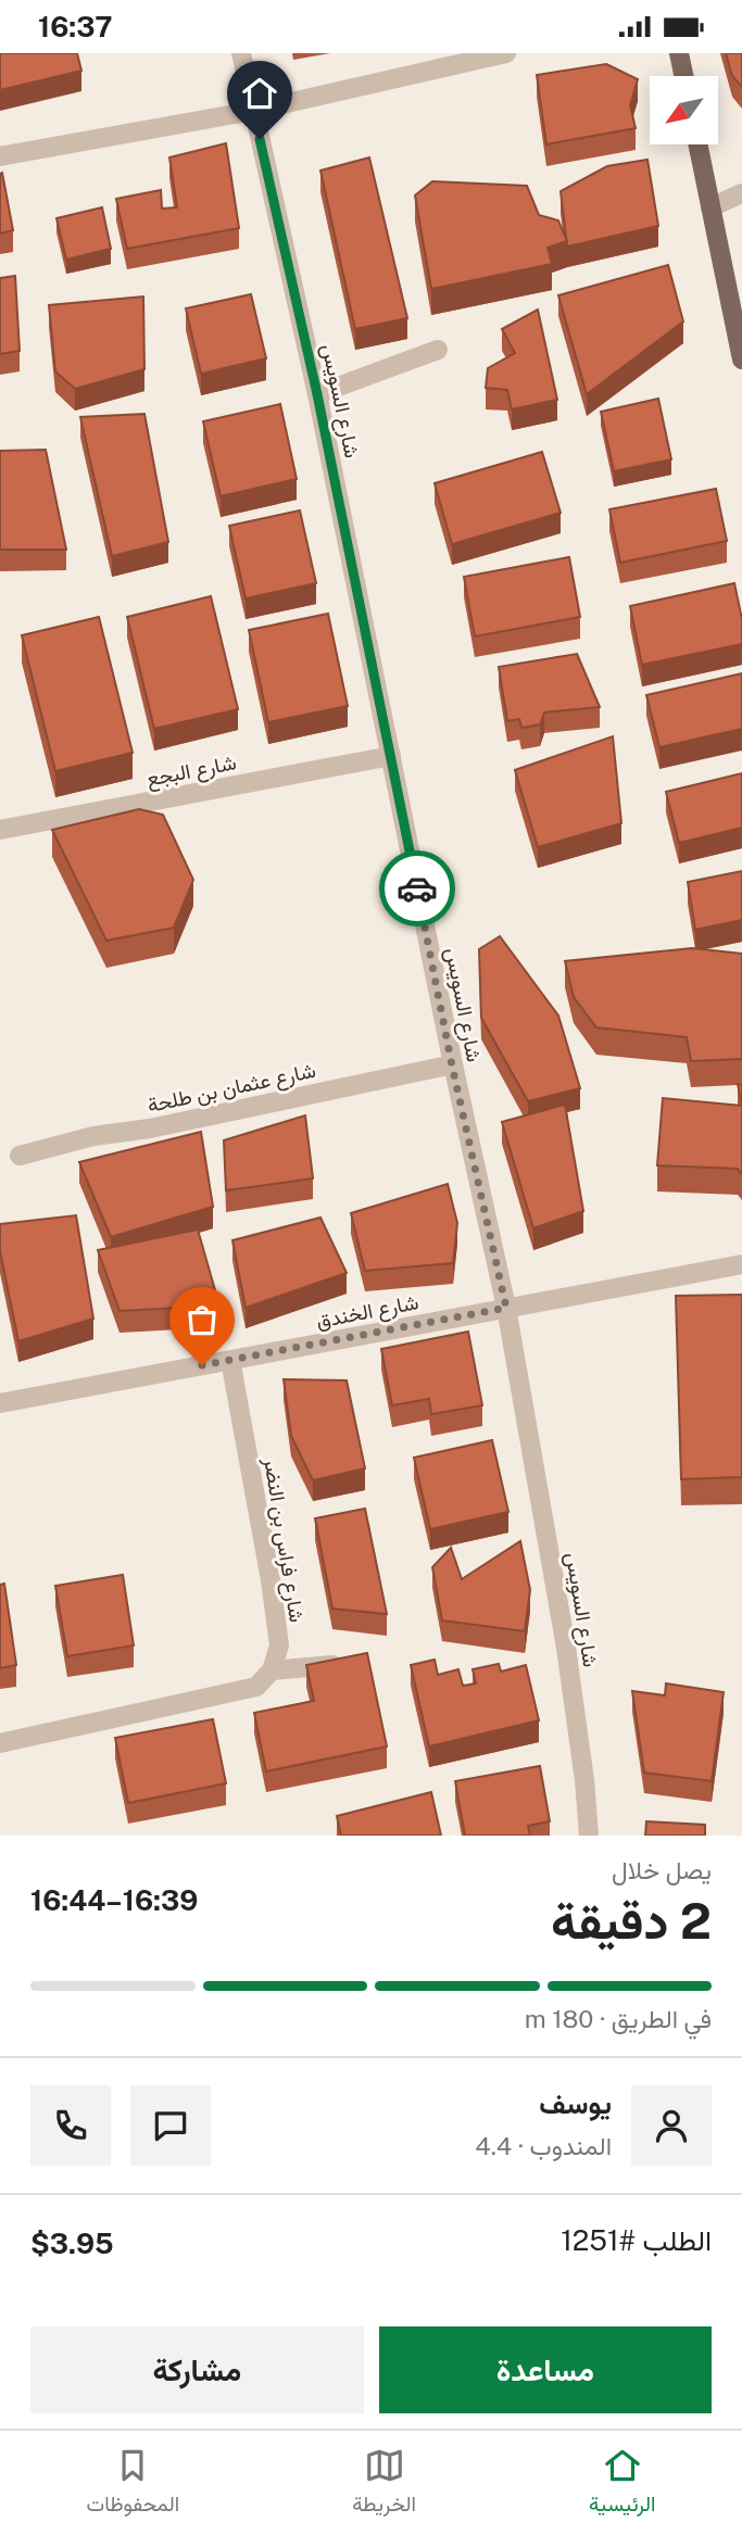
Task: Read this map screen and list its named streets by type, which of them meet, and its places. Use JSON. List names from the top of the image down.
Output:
{
  "streets": {
    "street": [
      "شارع السويس",
      "شارع البجع",
      "شارع عثمان بن طلحة",
      "شارع الخندق",
      "شارع فراس بن النضر"
    ]
  },
  "crossings": [
    ["شارع السويس", "شارع البجع"],
    ["شارع السويس", "شارع عثمان بن طلحة"],
    ["شارع السويس", "شارع الخندق"],
    ["شارع الخندق", "شارع فراس بن النضر"]
  ],
  "north": "bottom left",
  "page": {
    "status": "16:37",
    "heading": ["2 دقيقة", "يصل خلال", "16:39–16:44"],
    "panel": [
      "يوسف",
      "المندوب · 4.4",
      "الطلب #1251",
      "$3.95"
    ],
    "bar": "في الطريق · 180 m",
    "buttons": ["مساعدة", "مشاركة"],
    "tabs": ["الرئيسية", "الخريطة", "المحفوظات"]
  }
}
